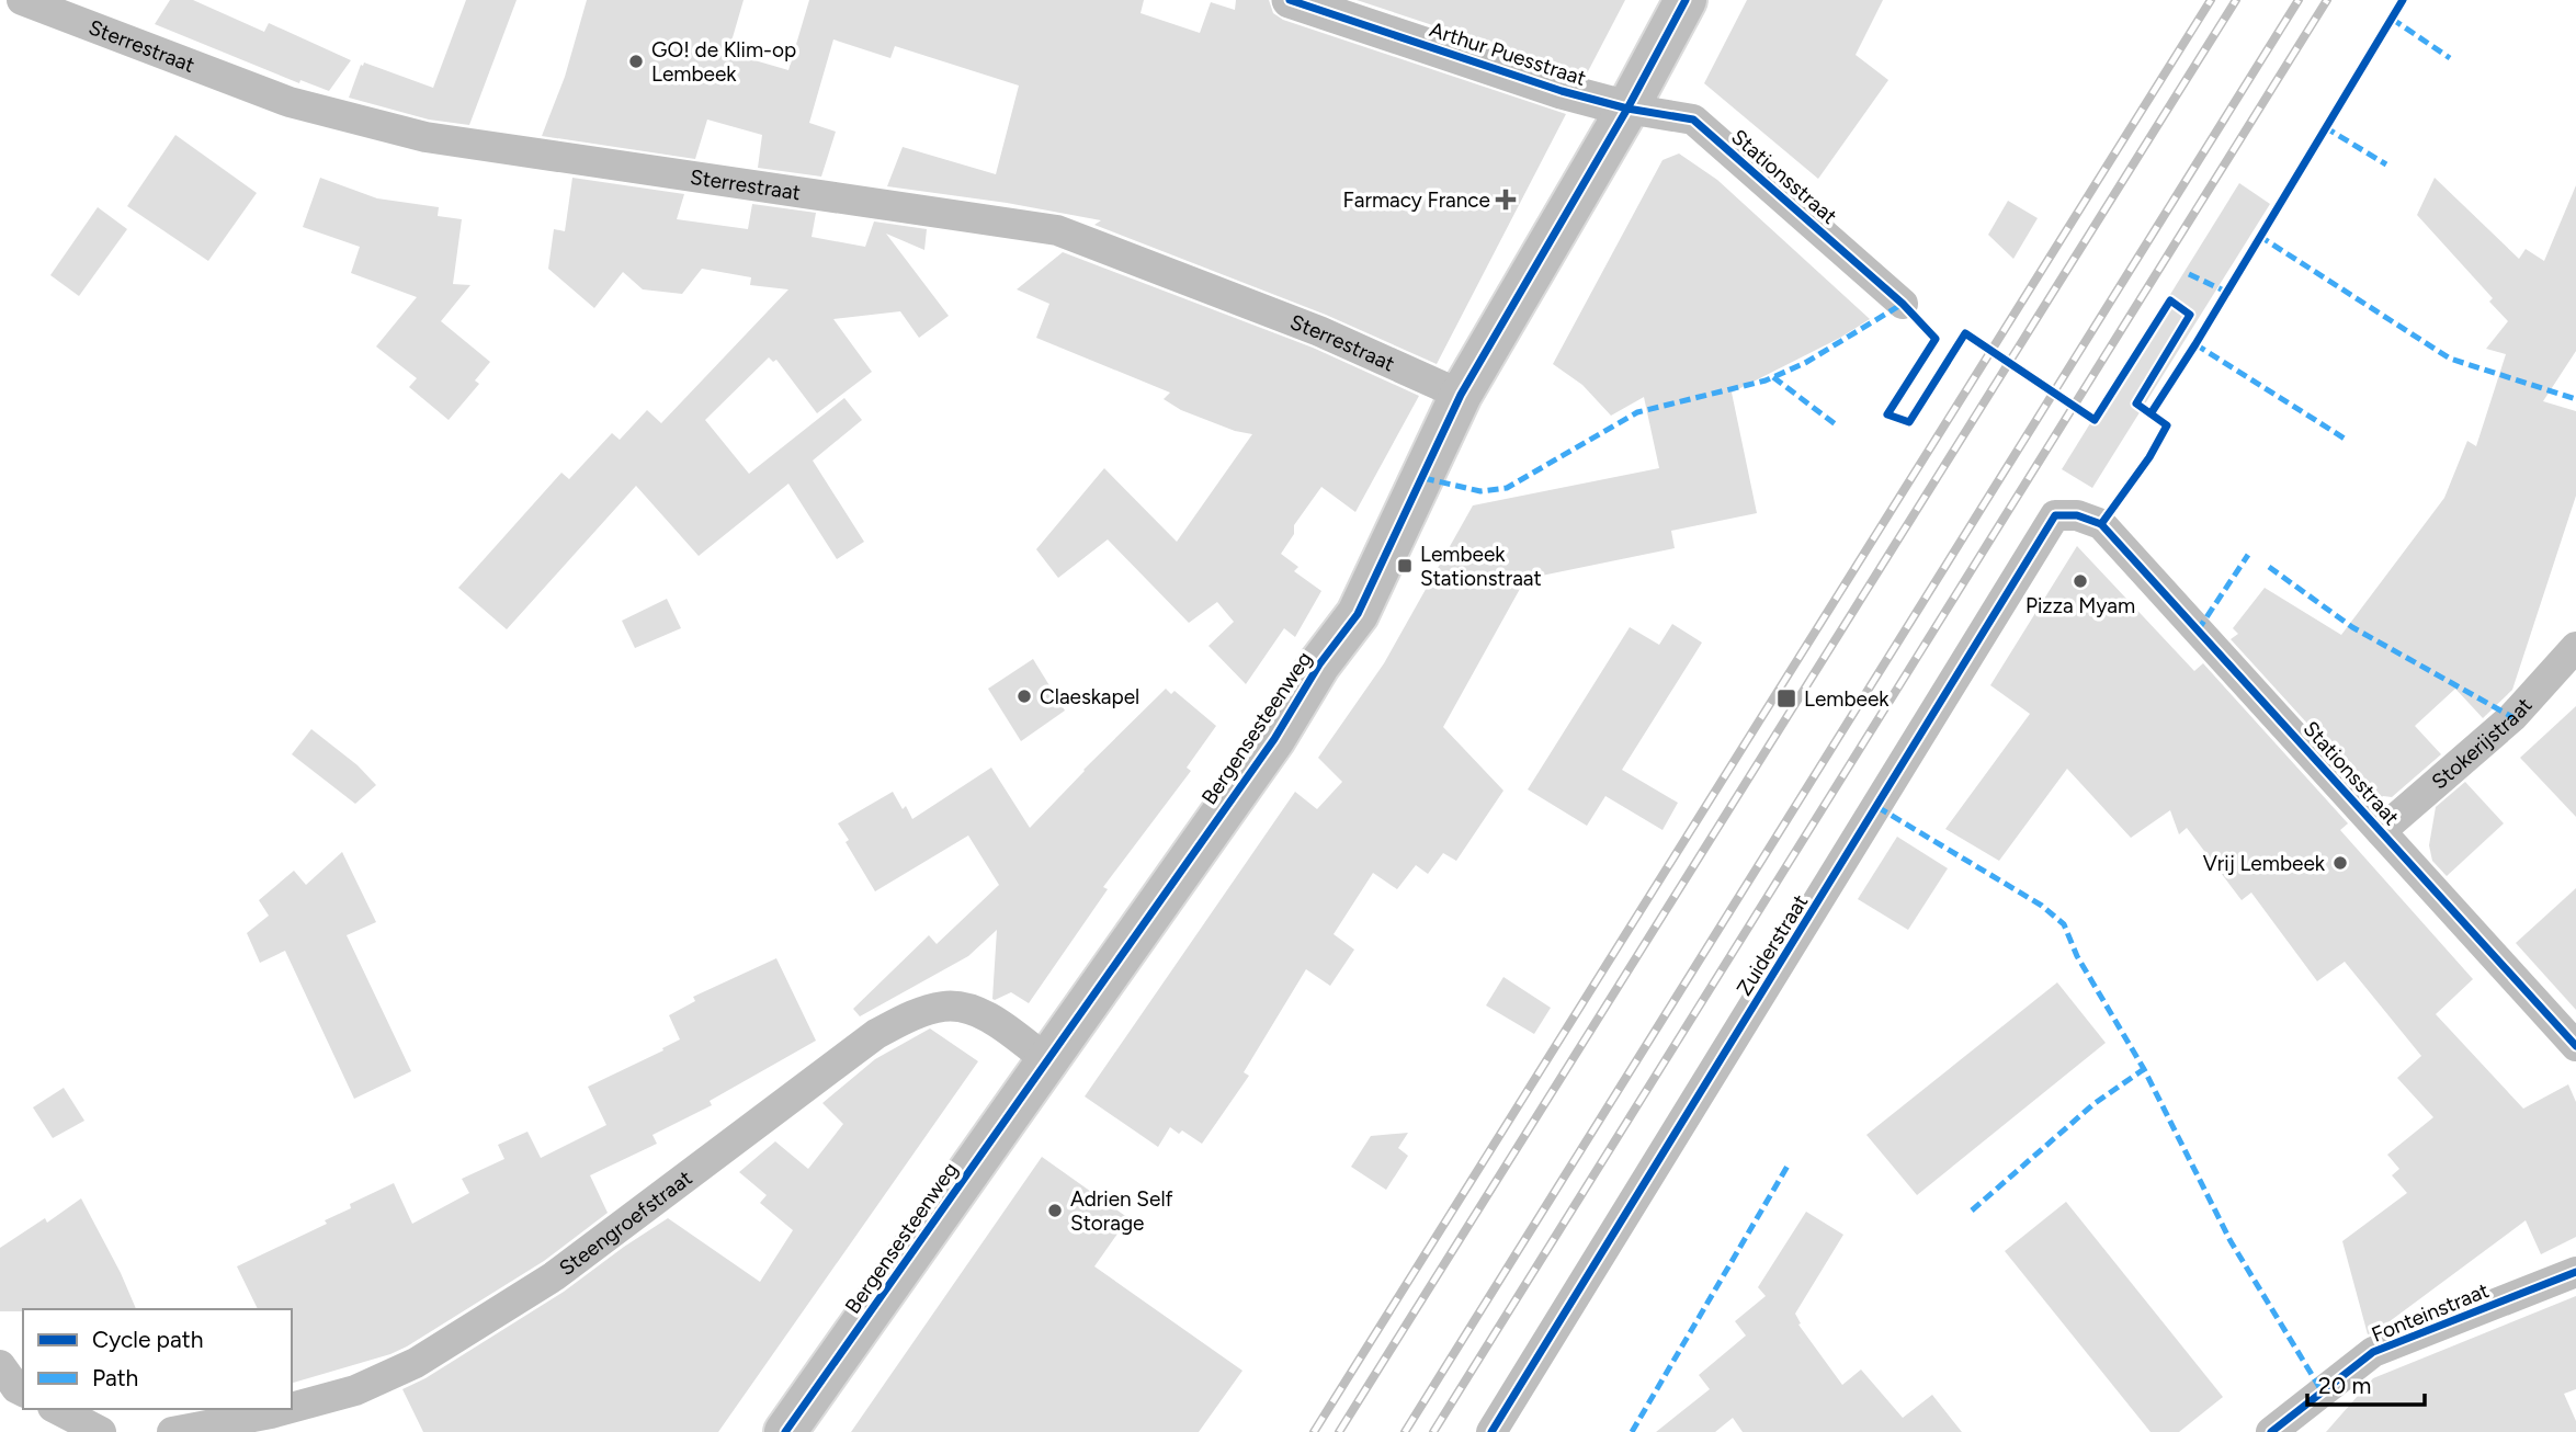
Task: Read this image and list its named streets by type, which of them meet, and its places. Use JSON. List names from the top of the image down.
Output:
{
  "streets": {
    "main road": ["Bergensesteenweg"],
    "street": [
      "Sterrestraat",
      "Arthur Puesstraat",
      "Stationsstraat",
      "Stokerijstraat",
      "Zuiderstraat",
      "Steengroefstraat",
      "Fonteinstraat"
    ]
  },
  "crossings": [
    ["Sterrestraat", "Bergensesteenweg"],
    ["Arthur Puesstraat", "Stationsstraat"],
    ["Arthur Puesstraat", "Bergensesteenweg"],
    ["Stationsstraat", "Bergensesteenweg"],
    ["Stationsstraat", "Stokerijstraat"],
    ["Stationsstraat", "Zuiderstraat"],
    ["Bergensesteenweg", "Steengroefstraat"]
  ],
  "places": {
    "other": [
      "GO! de Klim-op Lembeek",
      "Pizza Myam",
      "Claeskapel",
      "Vrij Lembeek",
      "Adrien Self Storage"
    ],
    "health": ["Farmacy France"],
    "transit": ["Lembeek Stationstraat", "Lembeek"]
  },
  "legend": ["Cycle path", "Path"],
  "scale_bar": "20 m"
}
